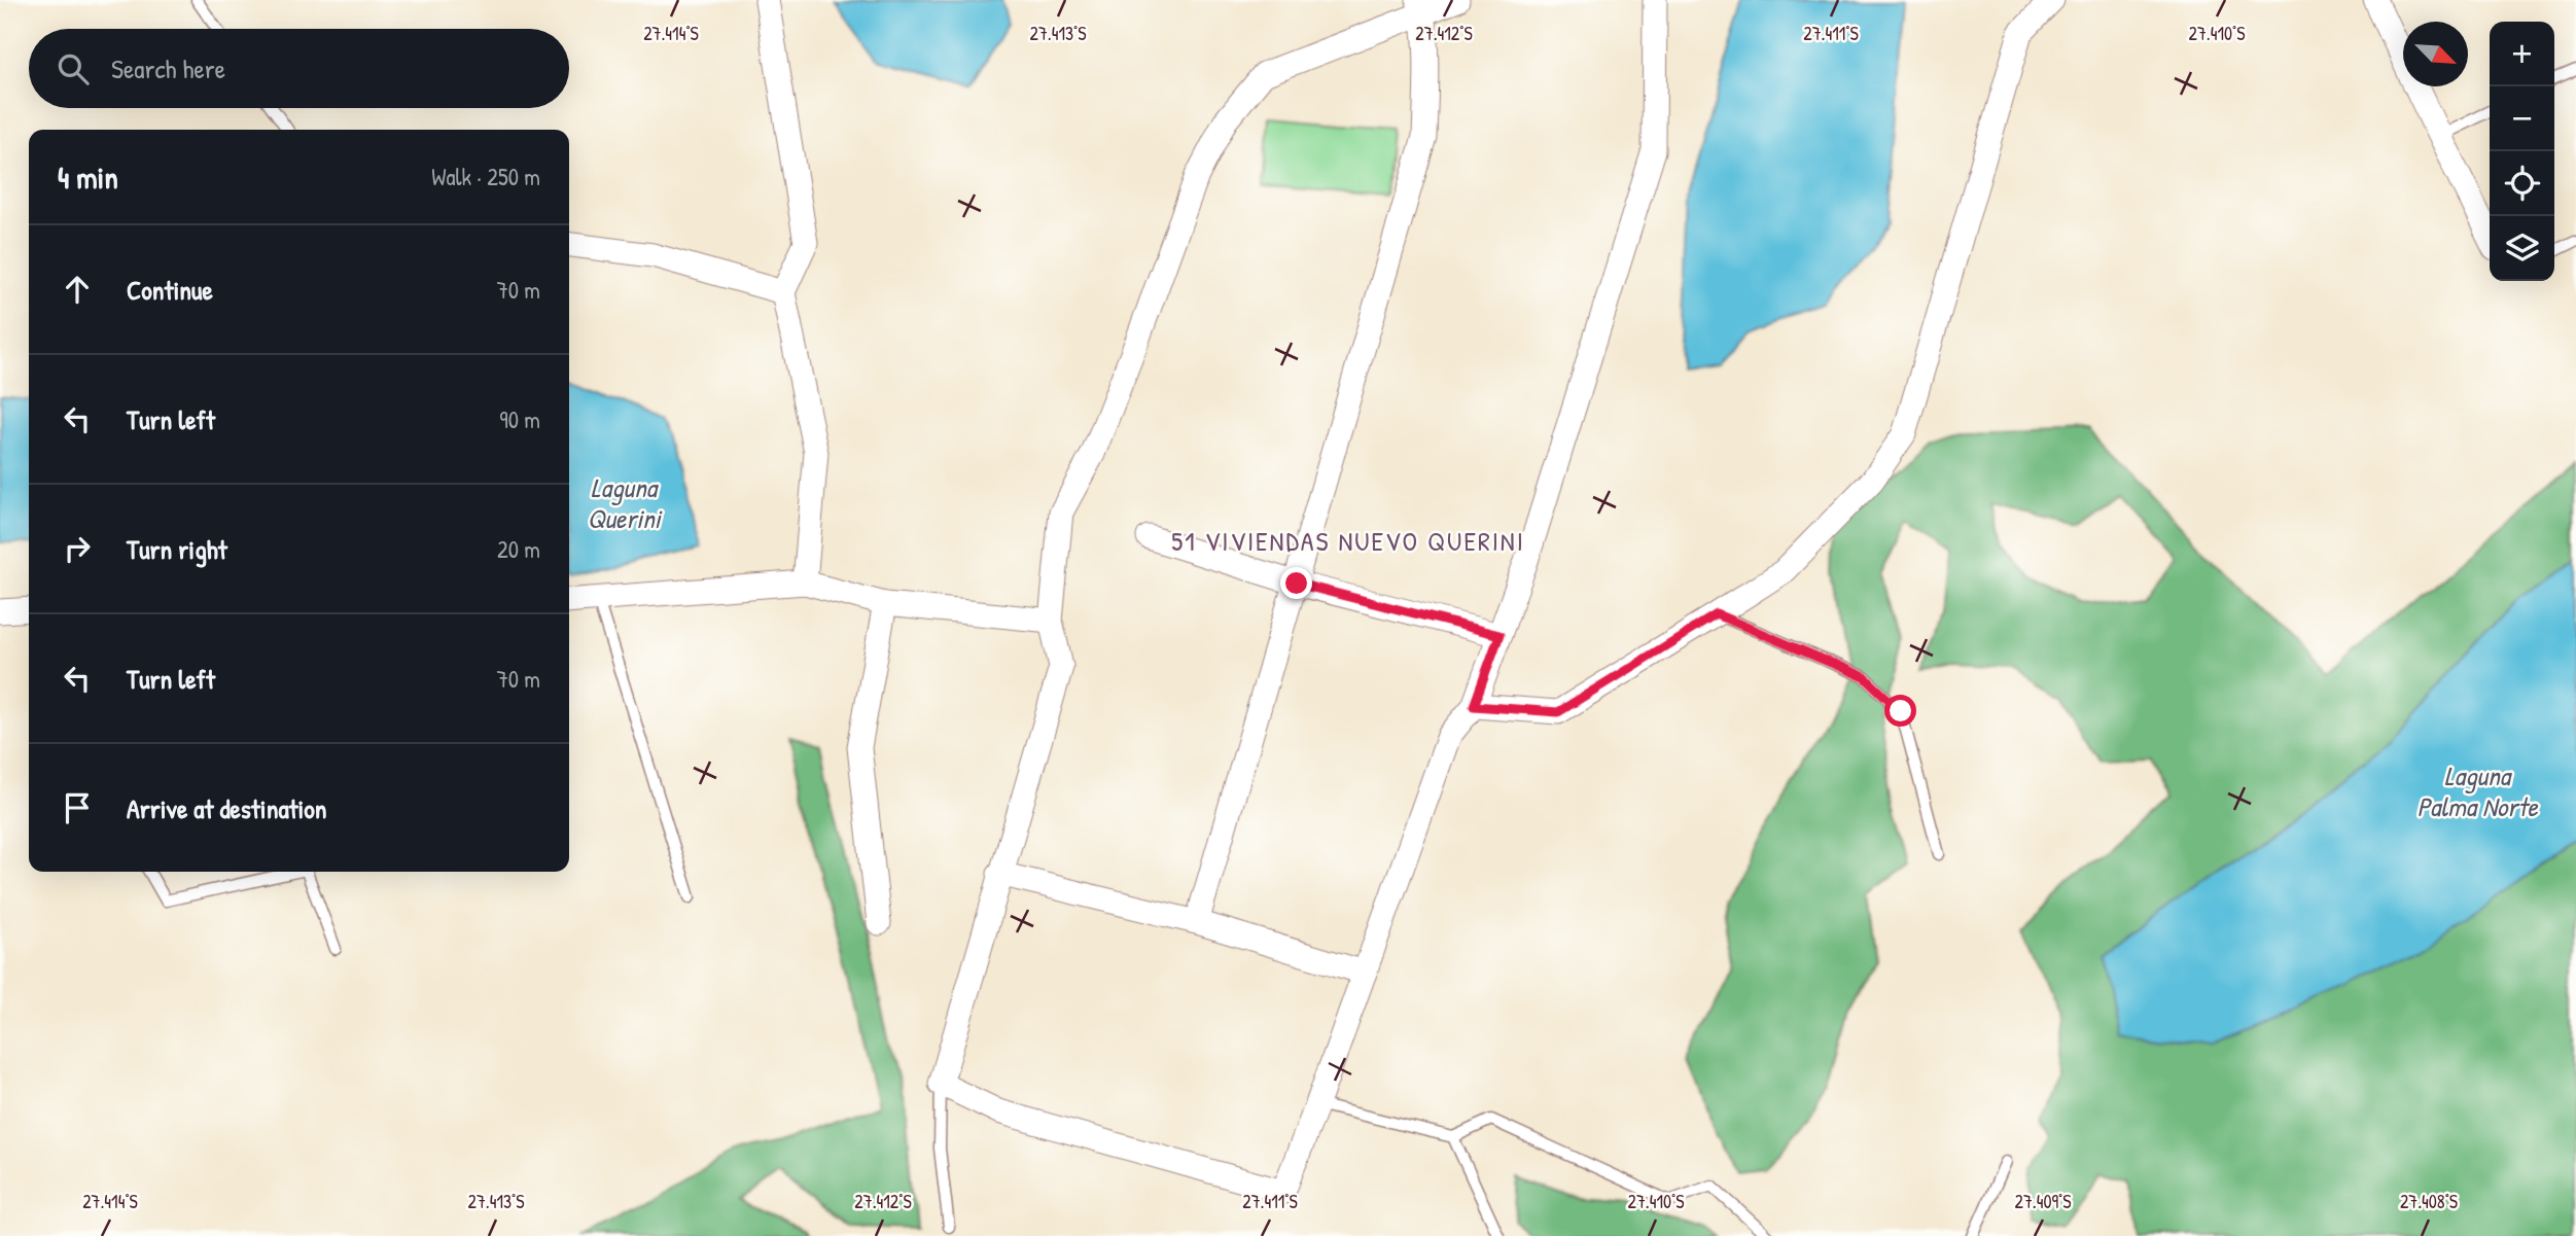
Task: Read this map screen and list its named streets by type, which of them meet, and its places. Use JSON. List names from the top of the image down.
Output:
{
  "districts": ["51 VIVIENDAS NUEVO QUERINI"],
  "water": ["Laguna Querini", "Laguna Palma Norte"],
  "north": "bottom right",
  "page": {
    "map_buttons": ["+", "−"],
    "search": "Search here",
    "heading": ["4 min", "Walk · 250 m"],
    "list": [
      ["Continue", "70 m"],
      ["Turn left", "90 m"],
      ["Turn right", "20 m"],
      ["Turn left", "70 m"],
      "Arrive at destination"
    ]
  },
  "coordinates": [
    "27.414°S",
    "27.413°S",
    "27.412°S",
    "27.411°S",
    "27.410°S",
    "27.409°S",
    "27.408°S"
  ]
}
